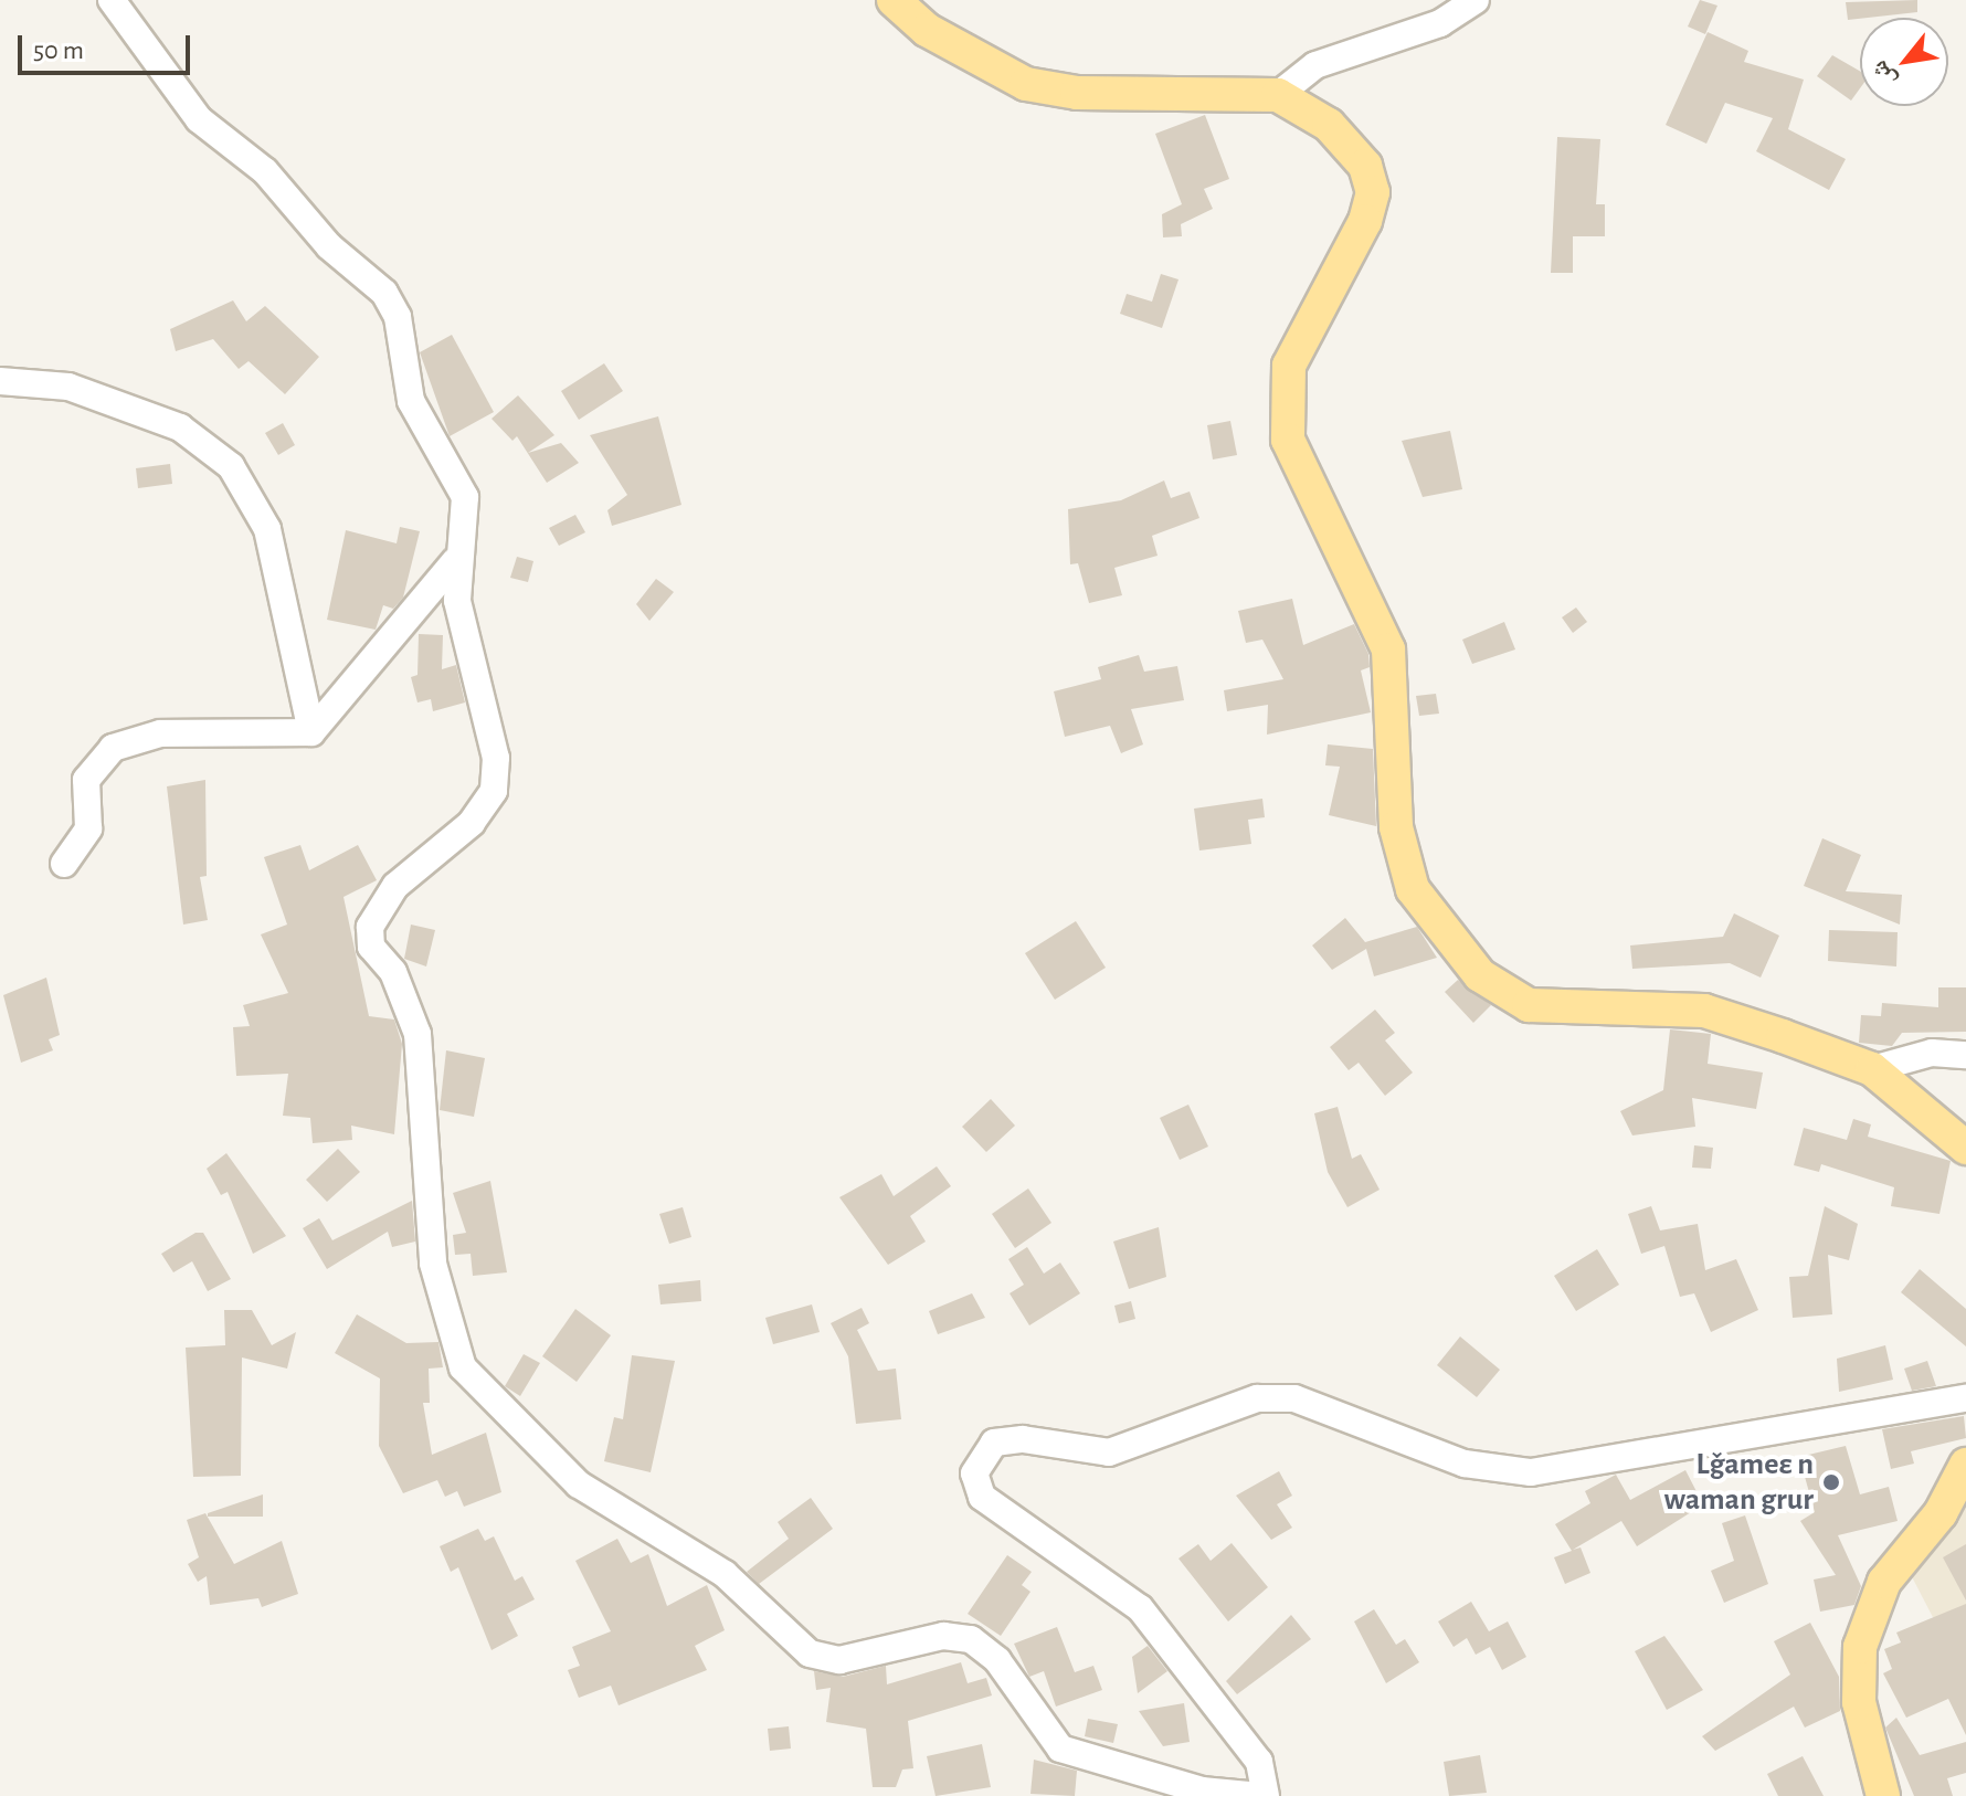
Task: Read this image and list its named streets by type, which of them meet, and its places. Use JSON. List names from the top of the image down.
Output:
{
  "places": ["Lǧameε n waman grur"],
  "scale_bar": "50 m",
  "north": "bottom left"
}
